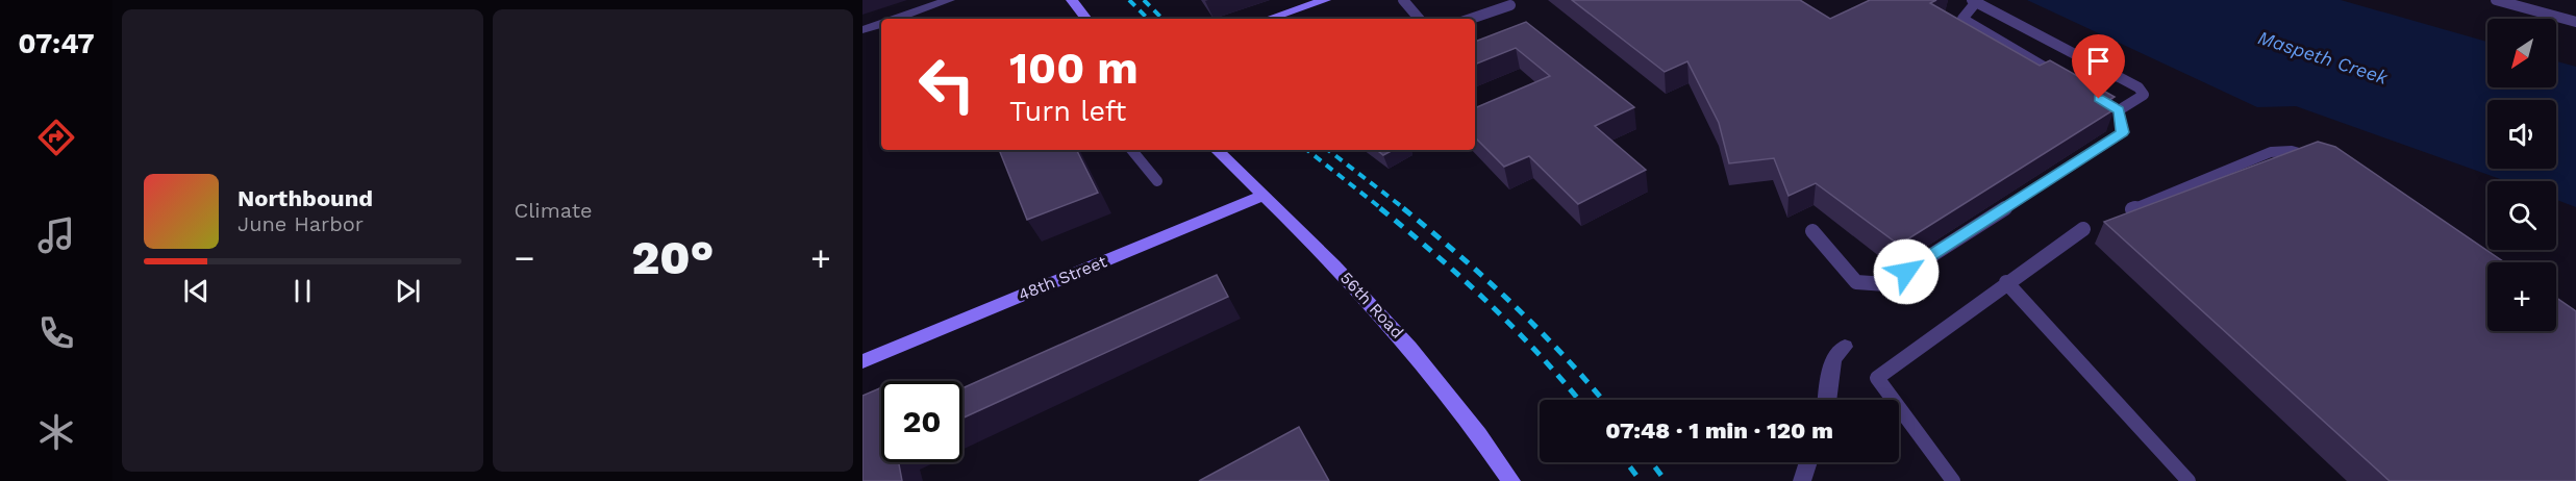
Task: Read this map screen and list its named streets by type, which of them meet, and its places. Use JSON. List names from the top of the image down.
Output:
{
  "streets": {
    "main road": ["48th Street", "56th Road"]
  },
  "crossings": [
    ["48th Street", "56th Road"]
  ],
  "water": ["Maspeth Creek"],
  "north": "bottom left",
  "page": {
    "tabs": "07:47",
    "tile": "Climate",
    "map_buttons": "+",
    "turn": ["100 m", "Turn left"],
    "song": ["Northbound", "June Harbor"],
    "heat": ["−", "20°", "+"],
    "limit": "20",
    "trip": "07:48 · 1 min · 120 m"
  }
}
